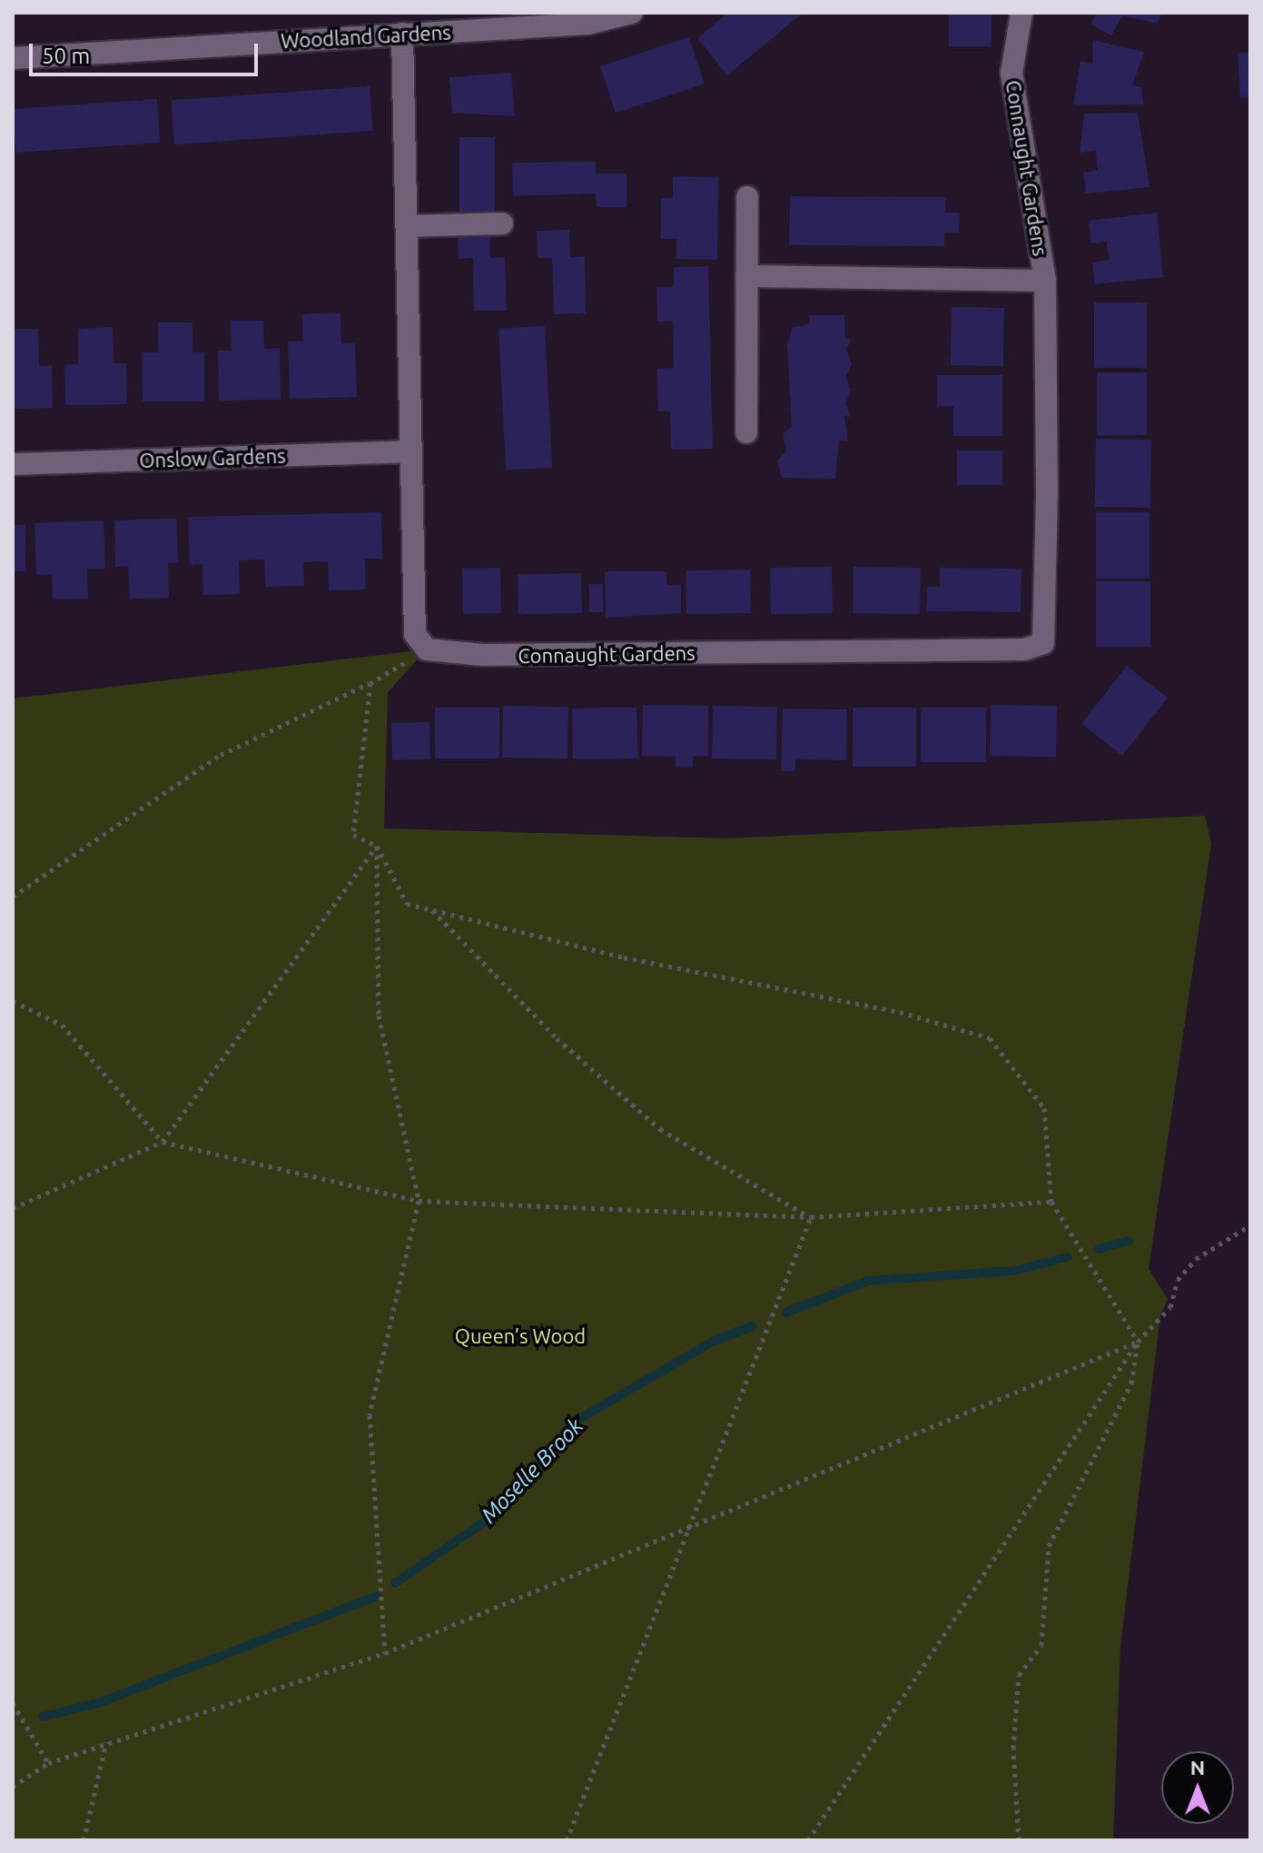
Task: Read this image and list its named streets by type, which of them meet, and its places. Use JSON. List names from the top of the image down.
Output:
{
  "streets": {
    "street": ["Woodland Gardens", "Connaught Gardens", "Onslow Gardens"]
  },
  "water": ["Moselle Brook"],
  "parks": ["Queen’s Wood"],
  "scale_bar": "50 m",
  "north": "top"
}
